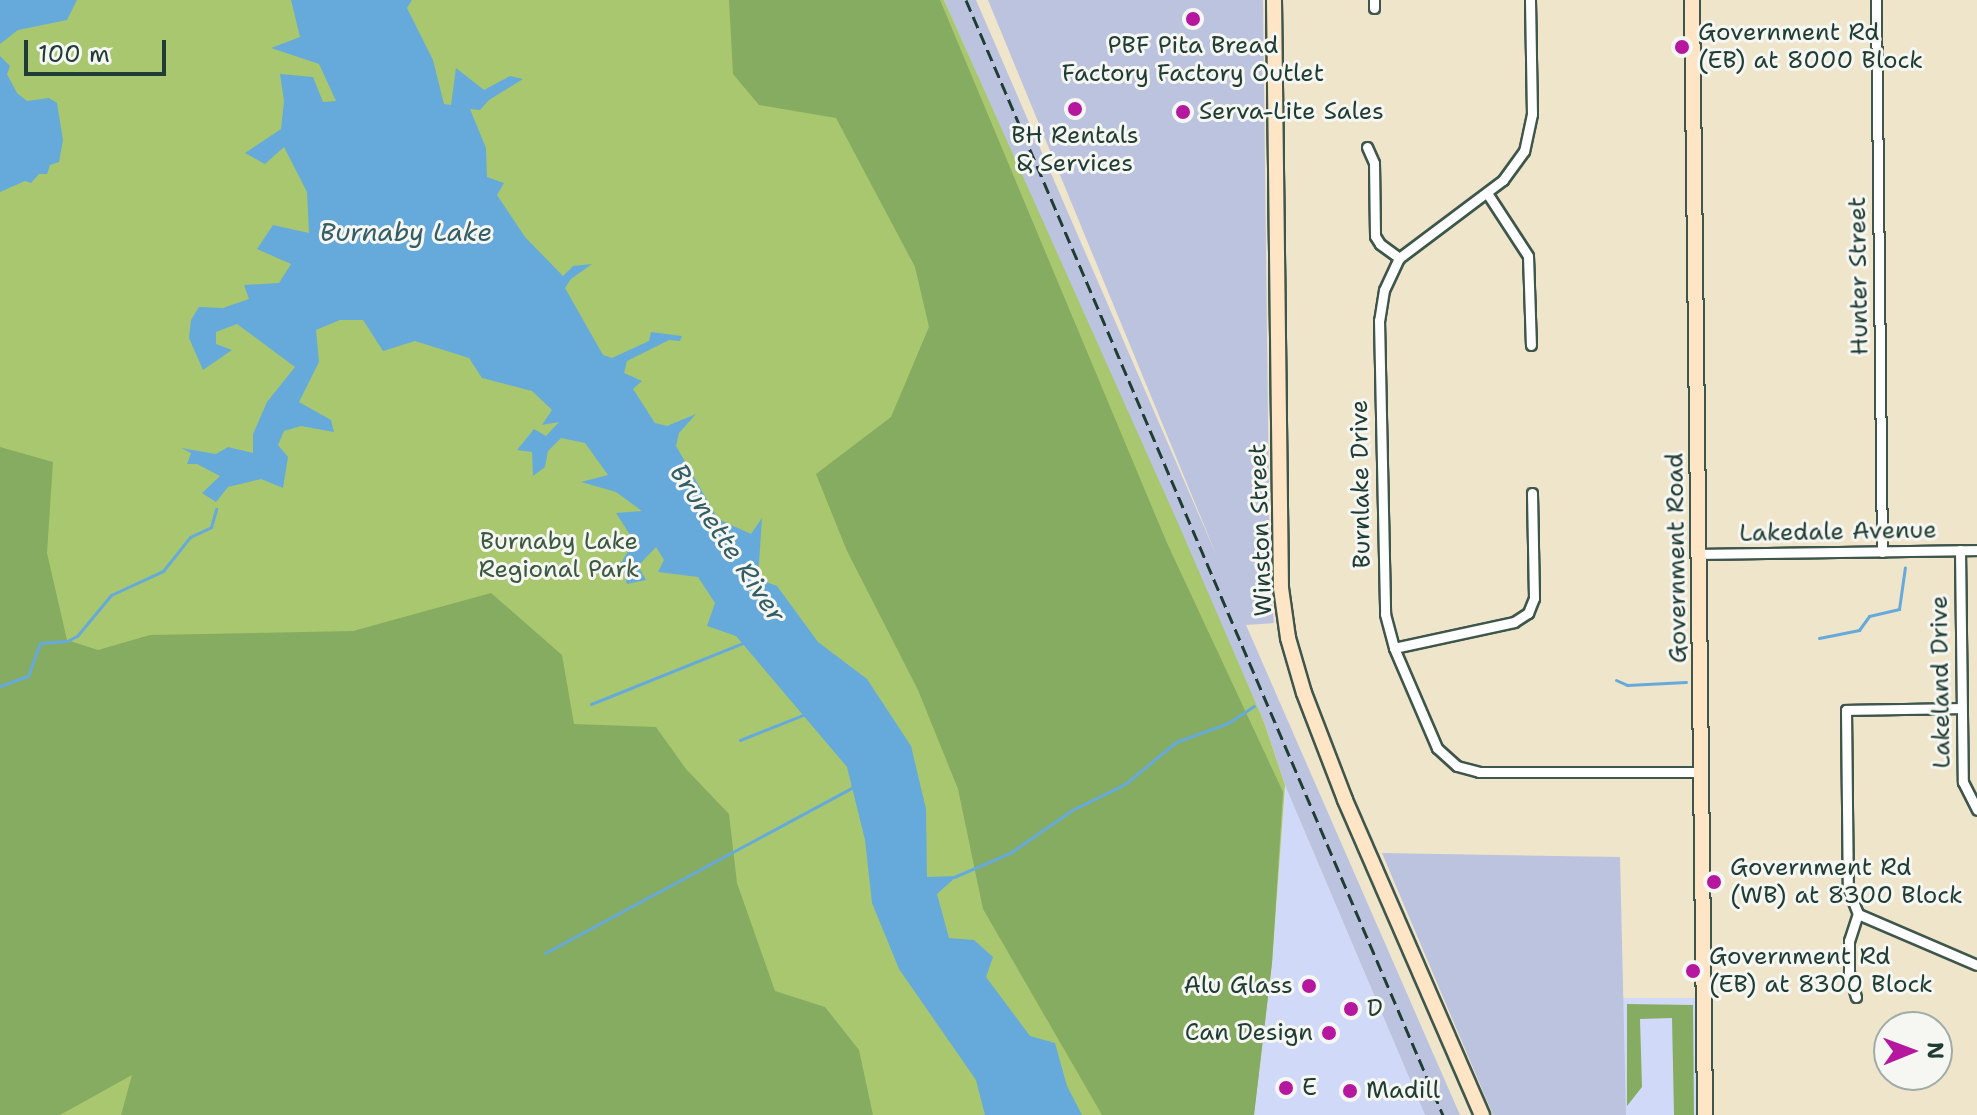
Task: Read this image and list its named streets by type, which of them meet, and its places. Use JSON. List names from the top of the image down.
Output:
{
  "streets": {
    "street": [
      "Hunter Street",
      "Burnlake Drive",
      "Winston Street",
      "Lakedale Avenue",
      "Government Road",
      "Lakeland Drive"
    ]
  },
  "crossings": [
    ["Hunter Street", "Lakedale Avenue"],
    ["Burnlake Drive", "Government Road"],
    ["Lakedale Avenue", "Government Road"],
    ["Lakedale Avenue", "Lakeland Drive"]
  ],
  "water": ["Burnaby Lake", "Brunette River"],
  "parks": ["Burnaby Lake Regional Park"],
  "places": [
    "PBF Pita Bread Factory Factory Outlet",
    "Government Rd (EB) at 8000 Block",
    "BH Rentals & Services",
    "Serva-Lite Sales",
    "Government Rd (WB) at 8300 Block",
    "Government Rd (EB) at 8300 Block",
    "Alu Glass",
    "D",
    "Can Design",
    "E",
    "Madill"
  ],
  "scale_bar": "100 m",
  "north": "right"
}
